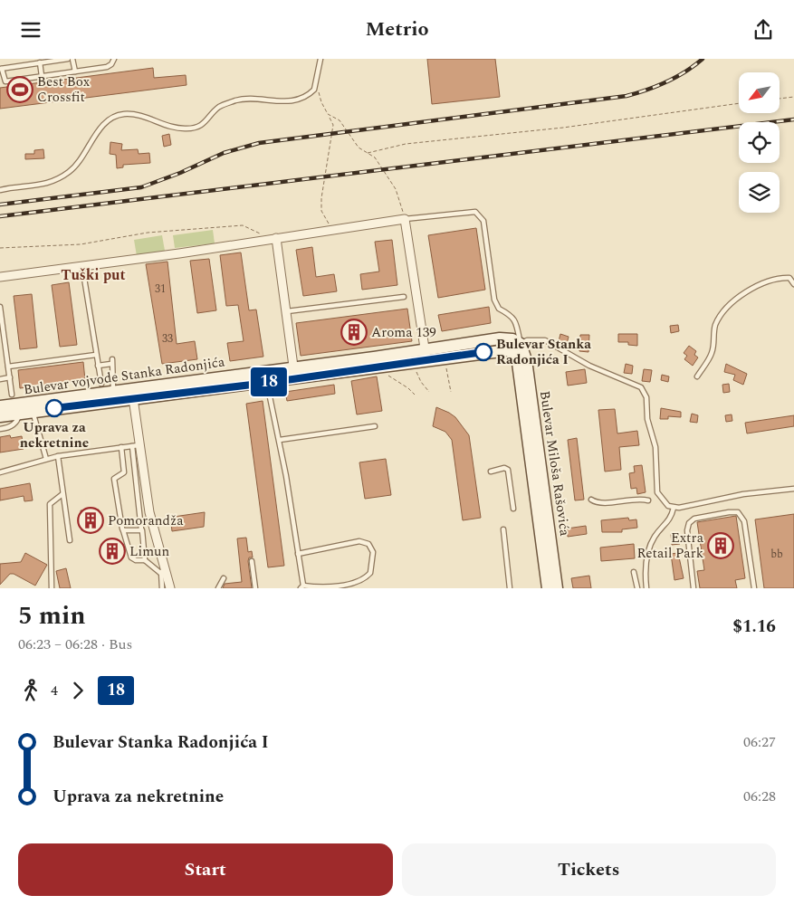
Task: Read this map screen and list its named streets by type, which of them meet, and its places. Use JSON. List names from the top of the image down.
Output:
{
  "streets": {
    "street": ["Bulevar vojvode Stanka Radonjića", "Bulevar Miloša Rašovića"]
  },
  "crossings": [
    ["Bulevar vojvode Stanka Radonjića", "Bulevar Miloša Rašovića"]
  ],
  "districts": ["Tuški put"],
  "places": {
    "sports": ["Best Box Crossfit"],
    "building": [
      "Aroma 139",
      "Pomorandža",
      "Extra Retail Park",
      "Limun"
    ],
    "other": ["Bulevar Stanka Radonjića I", "Uprava za nekretnine"]
  },
  "lines": ["bus line 18"],
  "house_numbers": ["31", "33", "bb"],
  "north": "bottom left",
  "page": {
    "header": "Metrio",
    "on_map": "18",
    "heading": ["5 min", "06:23 – 06:28 · Bus", "$1.16"],
    "legs": ["4", "18"],
    "list": [
      {
        "name": "Bulevar Stanka Radonjića I",
        "value": "06:27"
      },
      {
        "name": "Uprava za nekretnine",
        "value": "06:28"
      }
    ],
    "buttons": ["Start", "Tickets"]
  }
}
